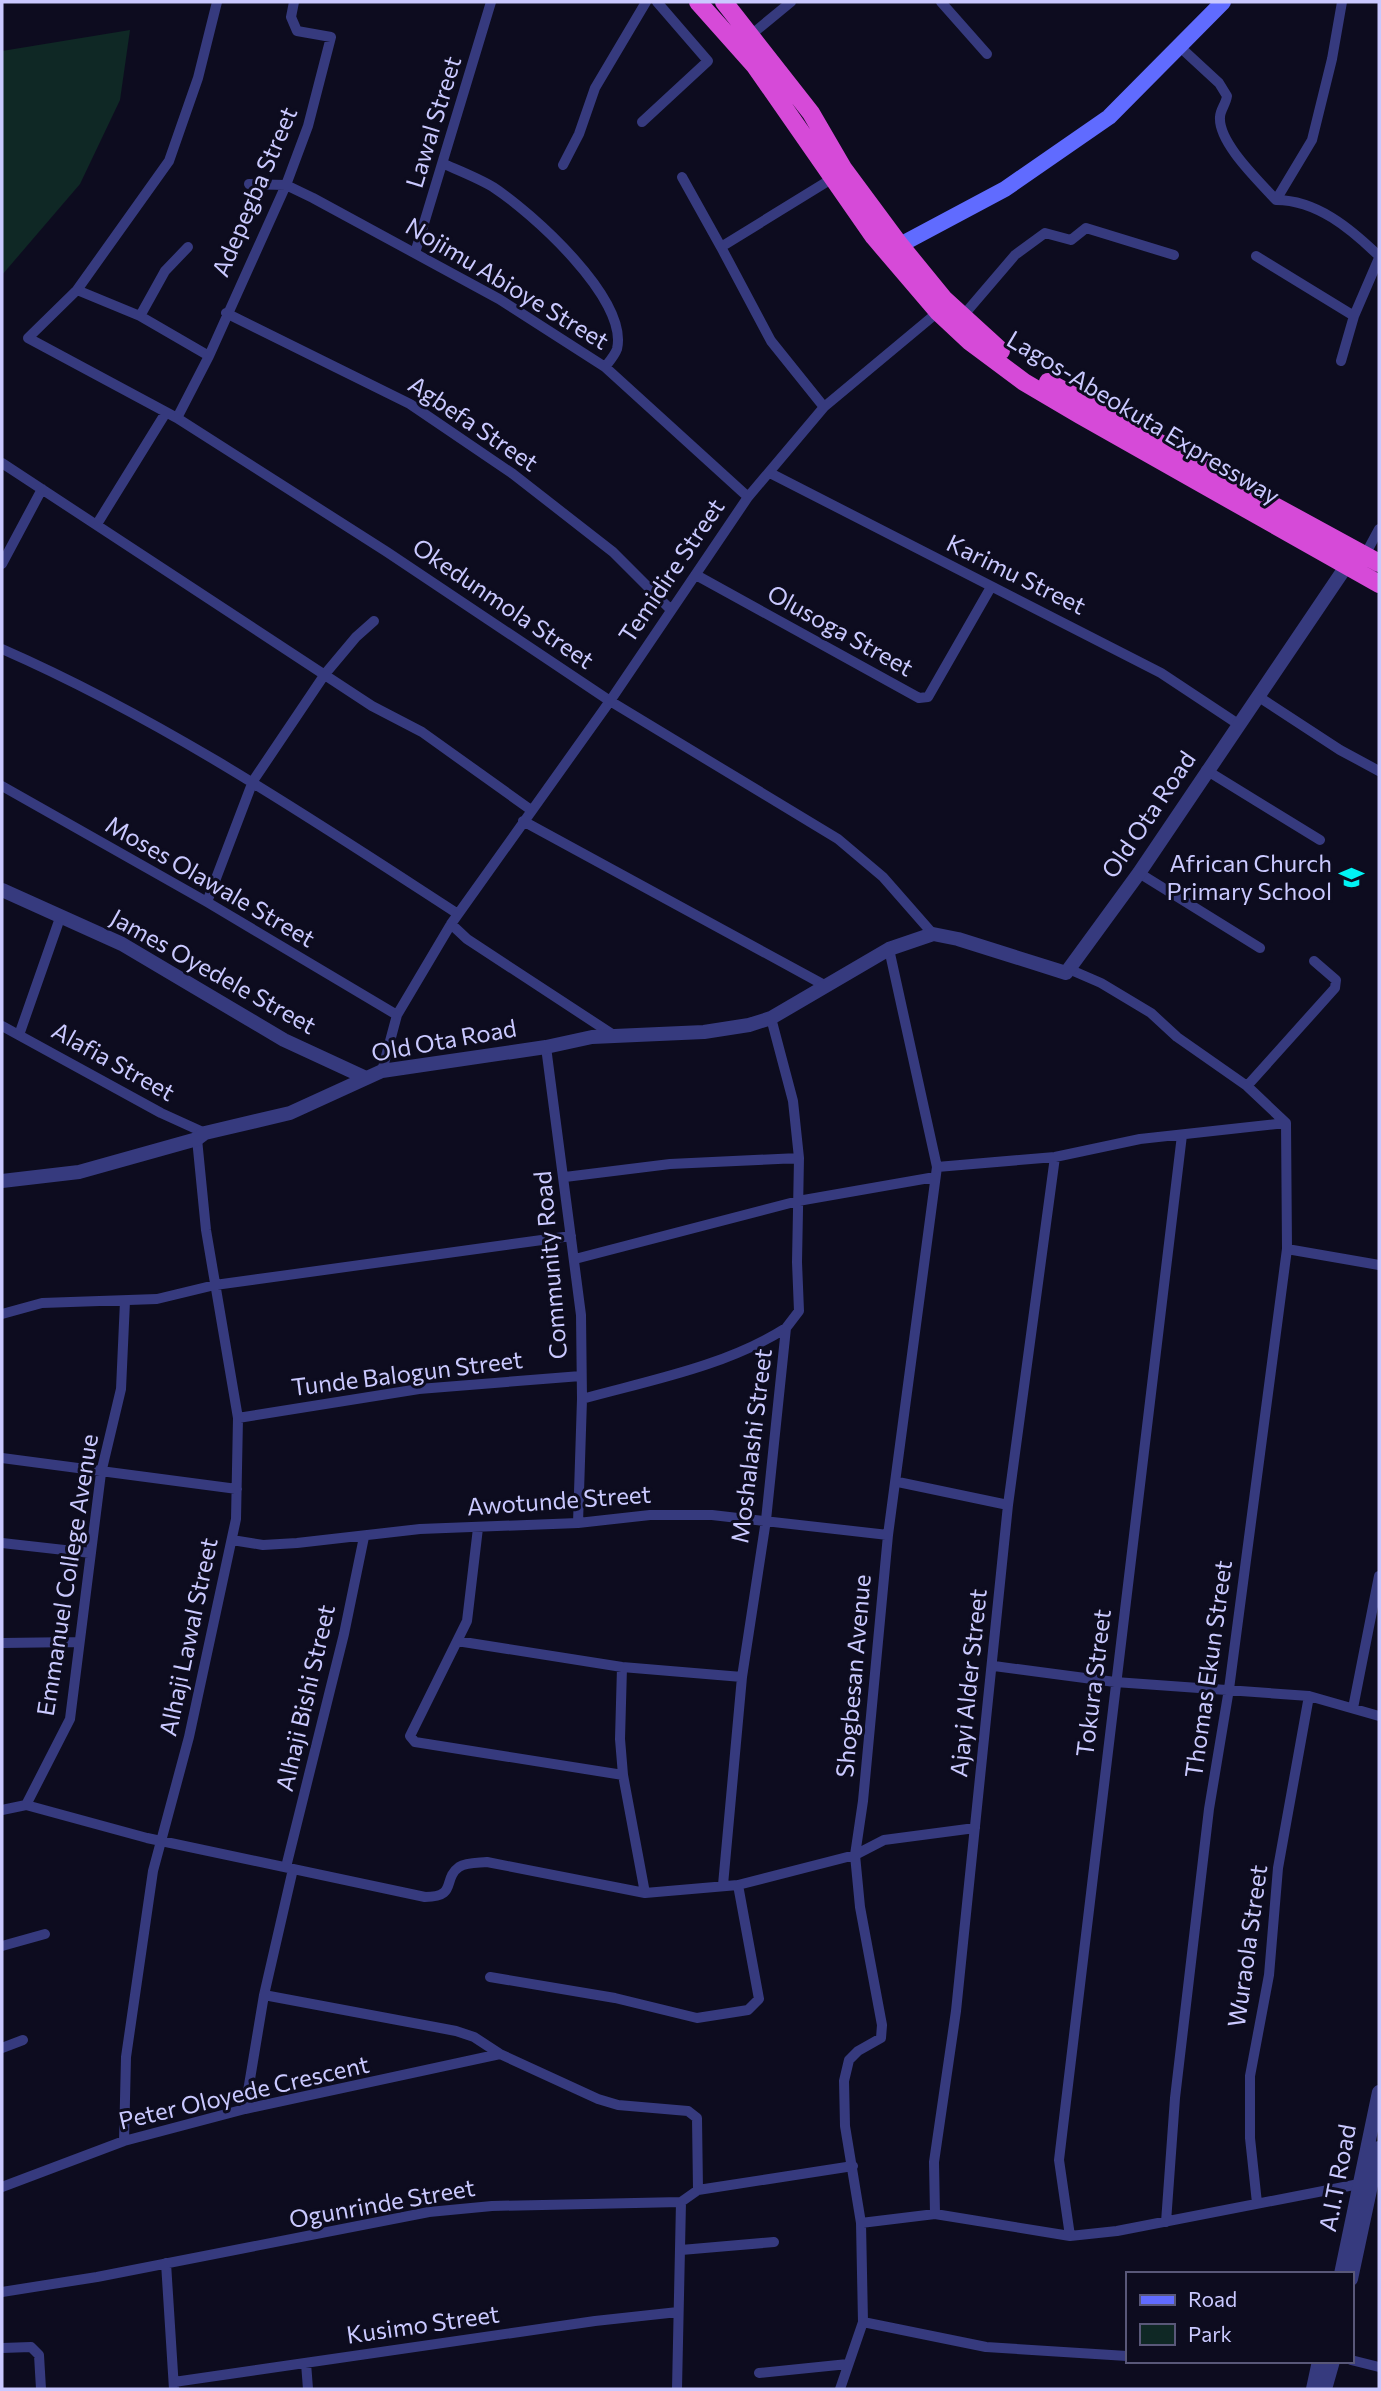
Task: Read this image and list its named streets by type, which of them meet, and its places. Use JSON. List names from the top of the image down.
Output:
{
  "streets": {
    "highway": ["Lagos-Abeokuta Expressway"],
    "street": [
      "Lawal Street",
      "Adepegba Street",
      "Nojimu Abioye Street",
      "Agbefa Street",
      "Temidire Street",
      "Karimu Street",
      "Okedunmola Street",
      "Olusoga Street",
      "Old Ota Road",
      "Moses Olawale Street",
      "James Oyedele Street",
      "Alafia Street",
      "Community Road",
      "Tunde Balogun Street",
      "Moshalashi Street",
      "Awotunde Street",
      "Emmanuel College Avenue",
      "Alhaji Lawal Street",
      "Thomas Ekun Street",
      "Shogbesan Avenue",
      "Ajayi Alder Street",
      "Tokura Street",
      "Alhaji Bishi Street",
      "Wuraola Street",
      "Peter Oloyede Crescent",
      "A.I.T Road",
      "Ogunrinde Street",
      "Kusimo Street"
    ]
  },
  "crossings": [
    ["Lawal Street", "Nojimu Abioye Street"],
    ["Adepegba Street", "Nojimu Abioye Street"],
    ["Adepegba Street", "Agbefa Street"],
    ["Adepegba Street", "Okedunmola Street"],
    ["Nojimu Abioye Street", "Temidire Street"],
    ["Lagos-Abeokuta Expressway", "Temidire Street"],
    ["Lagos-Abeokuta Expressway", "Old Ota Road"],
    ["Agbefa Street", "Temidire Street"],
    ["Temidire Street", "Karimu Street"],
    ["Temidire Street", "Okedunmola Street"],
    ["Temidire Street", "Olusoga Street"],
    ["Temidire Street", "Old Ota Road"],
    ["Temidire Street", "Moses Olawale Street"],
    ["Karimu Street", "Olusoga Street"],
    ["Karimu Street", "Old Ota Road"],
    ["Okedunmola Street", "Old Ota Road"],
    ["Old Ota Road", "James Oyedele Street"],
    ["Old Ota Road", "Alafia Street"],
    ["Old Ota Road", "Community Road"],
    ["Old Ota Road", "Moshalashi Street"],
    ["Old Ota Road", "Alhaji Lawal Street"],
    ["Old Ota Road", "Shogbesan Avenue"],
    ["Alafia Street", "Alhaji Lawal Street"],
    ["Community Road", "Tunde Balogun Street"],
    ["Community Road", "Awotunde Street"],
    ["Tunde Balogun Street", "Alhaji Lawal Street"],
    ["Moshalashi Street", "Awotunde Street"],
    ["Awotunde Street", "Alhaji Lawal Street"],
    ["Awotunde Street", "Shogbesan Avenue"],
    ["Awotunde Street", "Alhaji Bishi Street"],
    ["Alhaji Lawal Street", "Peter Oloyede Crescent"],
    ["Alhaji Bishi Street", "Peter Oloyede Crescent"]
  ],
  "places": {
    "school or university": ["African Church Primary School"]
  },
  "legend": ["Road", "Park"]
}
